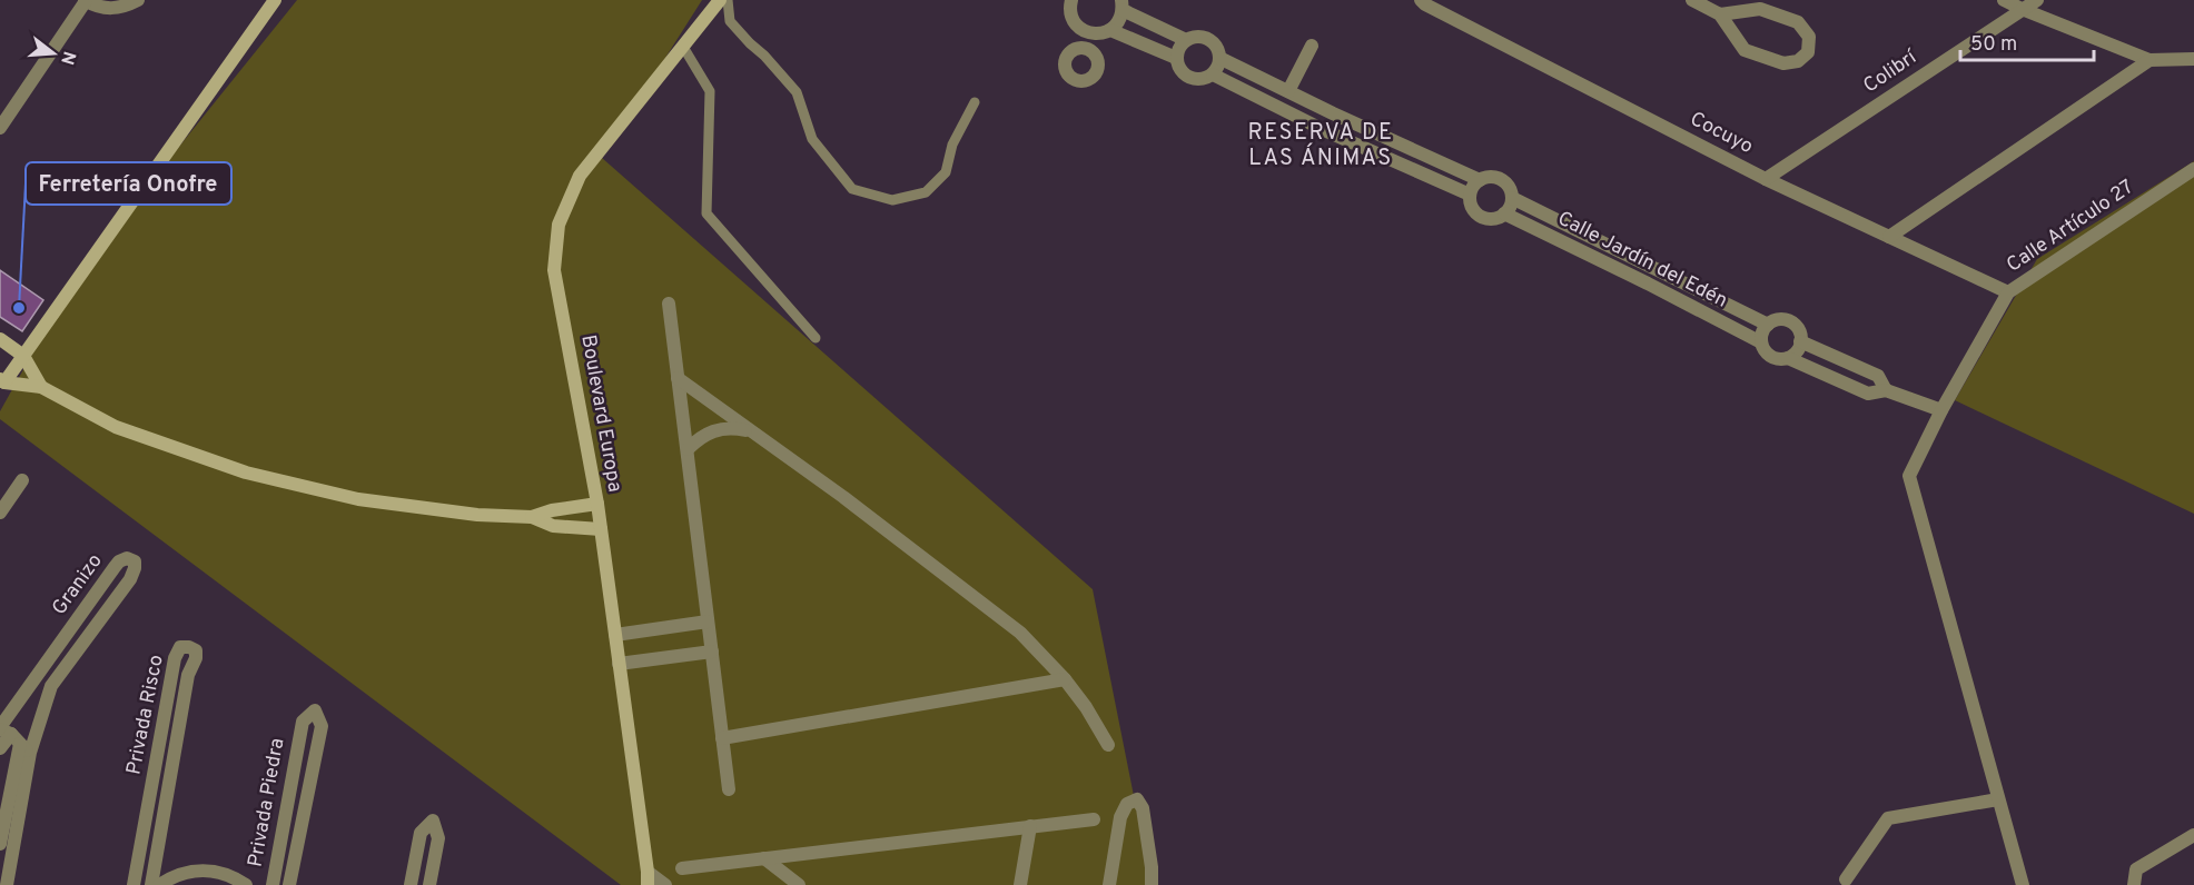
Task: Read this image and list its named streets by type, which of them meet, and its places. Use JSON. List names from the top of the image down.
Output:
{
  "streets": {
    "street": [
      "Colibrí",
      "Cocuyo",
      "Calle Artículo 27",
      "Calle Jardín del Edén",
      "Boulevard Europa",
      "Granizo",
      "Privada Risco",
      "Privada Piedra"
    ]
  },
  "crossings": [
    ["Colibrí", "Cocuyo"],
    ["Cocuyo", "Calle Artículo 27"]
  ],
  "districts": ["RESERVA DE LAS ÁNIMAS"],
  "places": ["Ferretería Onofre"],
  "scale_bar": "50 m",
  "north": "right"
}
